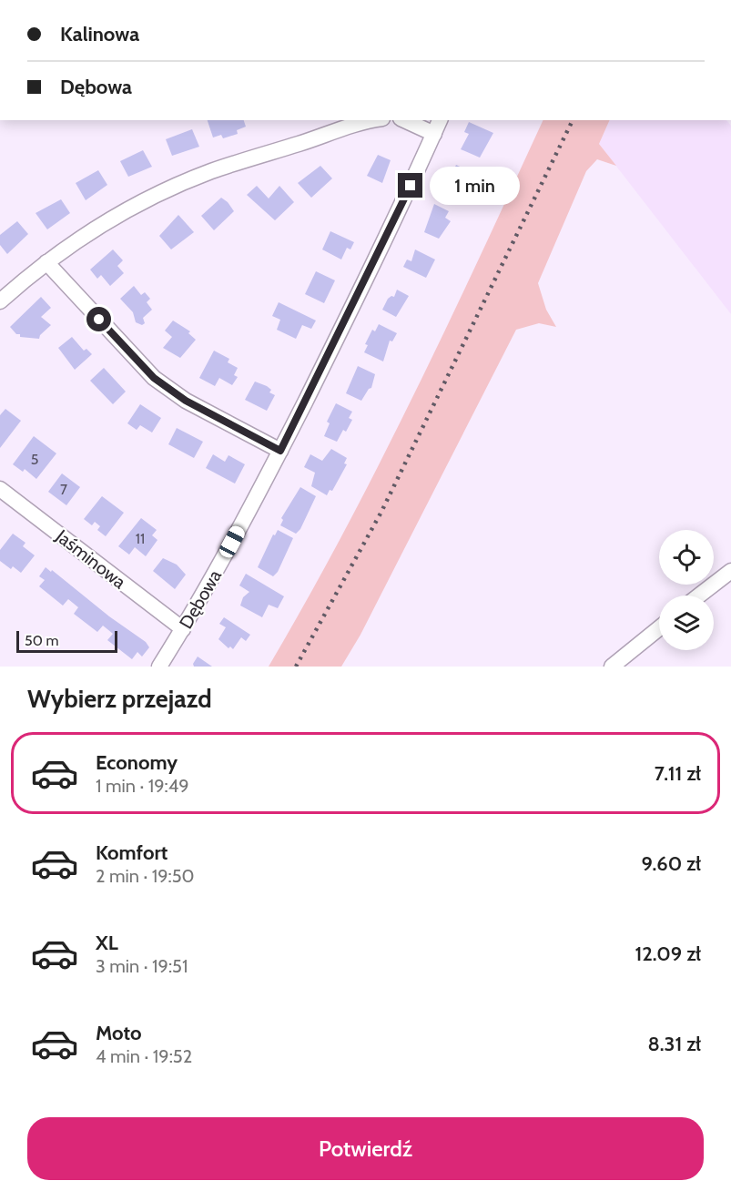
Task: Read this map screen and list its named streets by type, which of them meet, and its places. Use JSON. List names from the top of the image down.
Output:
{
  "streets": {
    "street": ["Jaśminowa", "Dębowa"]
  },
  "crossings": [
    ["Jaśminowa", "Dębowa"]
  ],
  "house_numbers": ["5", "7", "11"],
  "scale_bar": "50 m",
  "page": {
    "banner": ["Kalinowa", "Dębowa"],
    "bubble": "1 min",
    "scale": "50 m",
    "heading": "Wybierz przejazd",
    "list": [
      {
        "name": "Economy",
        "note": "1 min · 19:49",
        "value": "7.11 zł"
      },
      {
        "name": "Komfort",
        "note": "2 min · 19:50",
        "value": "9.60 zł"
      },
      {
        "name": "XL",
        "note": "3 min · 19:51",
        "value": "12.09 zł"
      },
      {
        "name": "Moto",
        "note": "4 min · 19:52",
        "value": "8.31 zł"
      }
    ],
    "buttons": "Potwierdź"
  }
}
